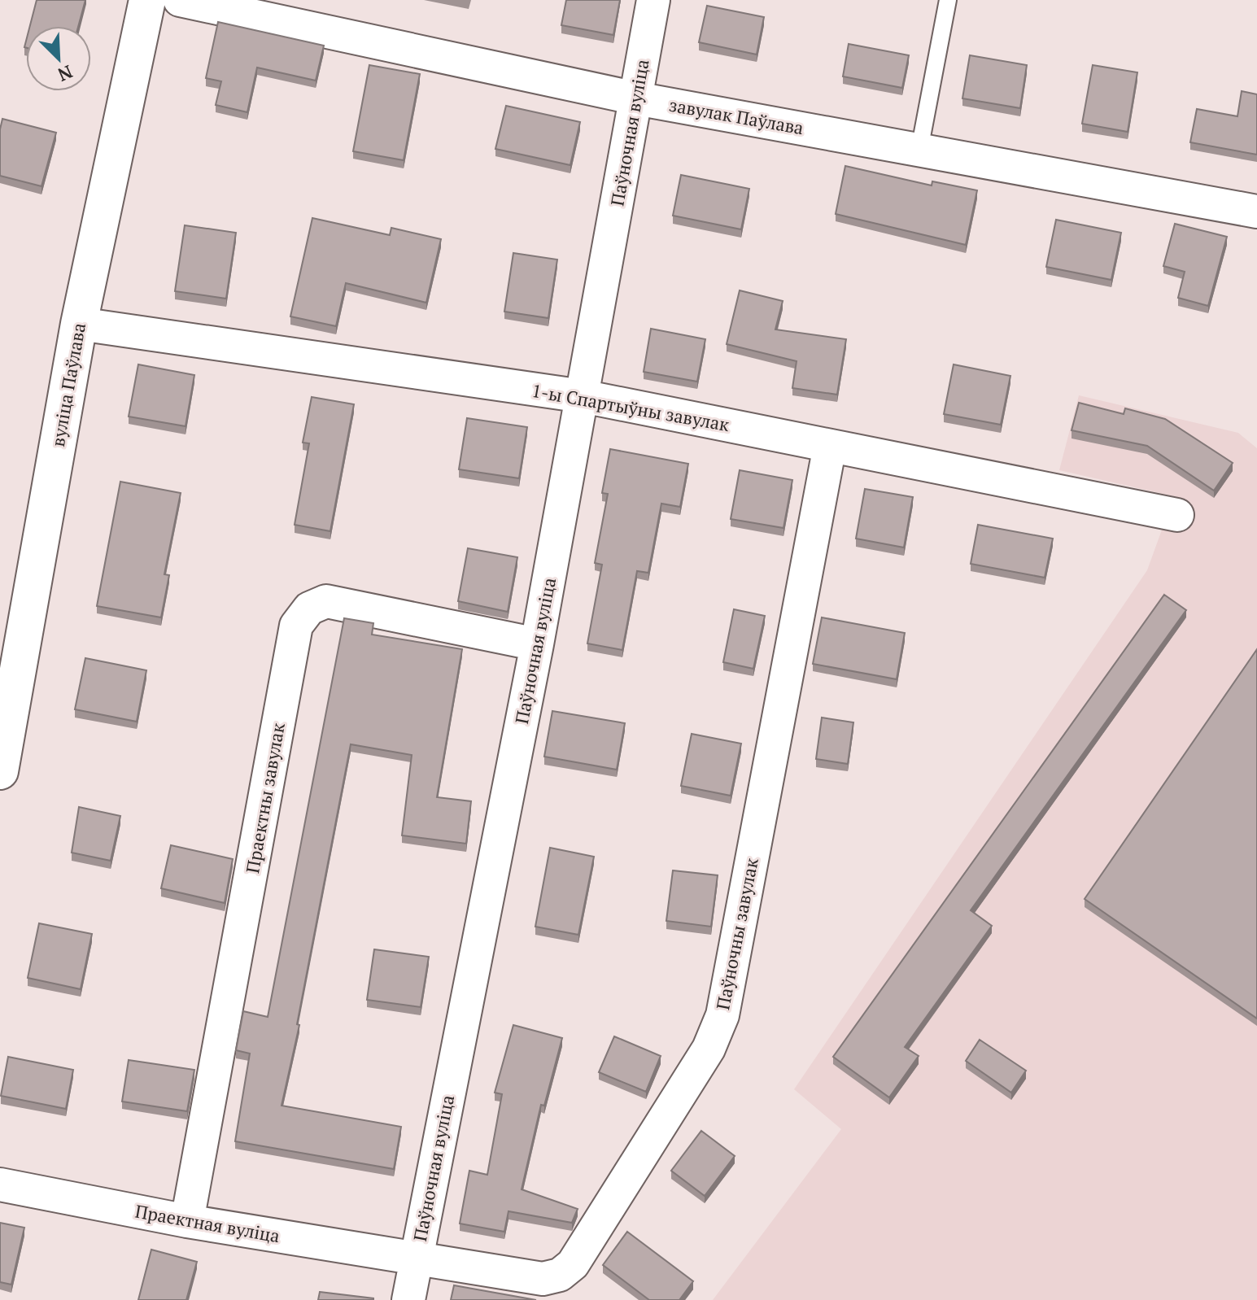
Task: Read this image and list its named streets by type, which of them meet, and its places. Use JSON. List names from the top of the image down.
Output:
{
  "streets": {
    "street": [
      "завулак Паўлава",
      "Паўночная вуліца",
      "вуліца Паўлава",
      "1-ы Спартыўны завулак",
      "Праектны завулак",
      "Паўночны завулак",
      "Праектная вуліца"
    ]
  },
  "crossings": [
    ["завулак Паўлава", "Паўночная вуліца"],
    ["Паўночная вуліца", "1-ы Спартыўны завулак"],
    ["Паўночная вуліца", "Праектны завулак"],
    ["Паўночная вуліца", "Паўночны завулак"],
    ["Паўночная вуліца", "Праектная вуліца"],
    ["вуліца Паўлава", "1-ы Спартыўны завулак"],
    ["1-ы Спартыўны завулак", "Паўночны завулак"],
    ["Праектны завулак", "Праектная вуліца"],
    ["Паўночны завулак", "Праектная вуліца"]
  ],
  "north": "bottom right"
}
